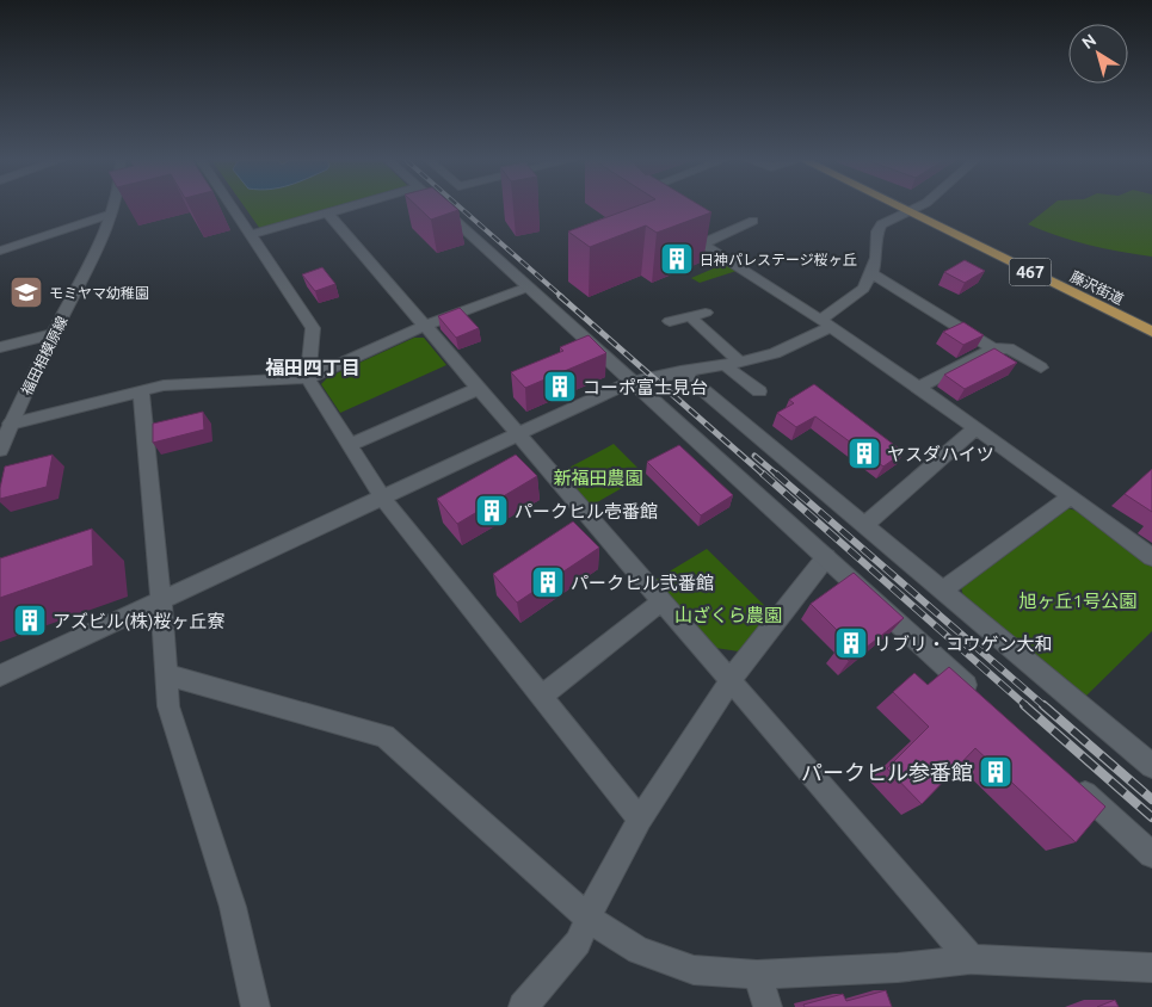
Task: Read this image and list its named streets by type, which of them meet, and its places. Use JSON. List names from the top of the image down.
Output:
{
  "streets": {
    "highway": ["467", "藤沢街道"],
    "street": ["福田相模原線"]
  },
  "districts": ["福田四丁目"],
  "parks": ["新福田農園", "旭ヶ丘1号公園", "山ざくら農園"],
  "places": {
    "building": [
      "日神パレステージ桜ヶ丘",
      "コーポ富士見台",
      "ヤスダハイツ",
      "パークヒル壱番館",
      "パークヒル弐番館",
      "アズビル(株)桜ヶ丘寮",
      "リブリ・コウゲン大和",
      "パークヒル参番館"
    ],
    "school or university": ["モミヤマ幼稚園"]
  },
  "north": "top left"
}
